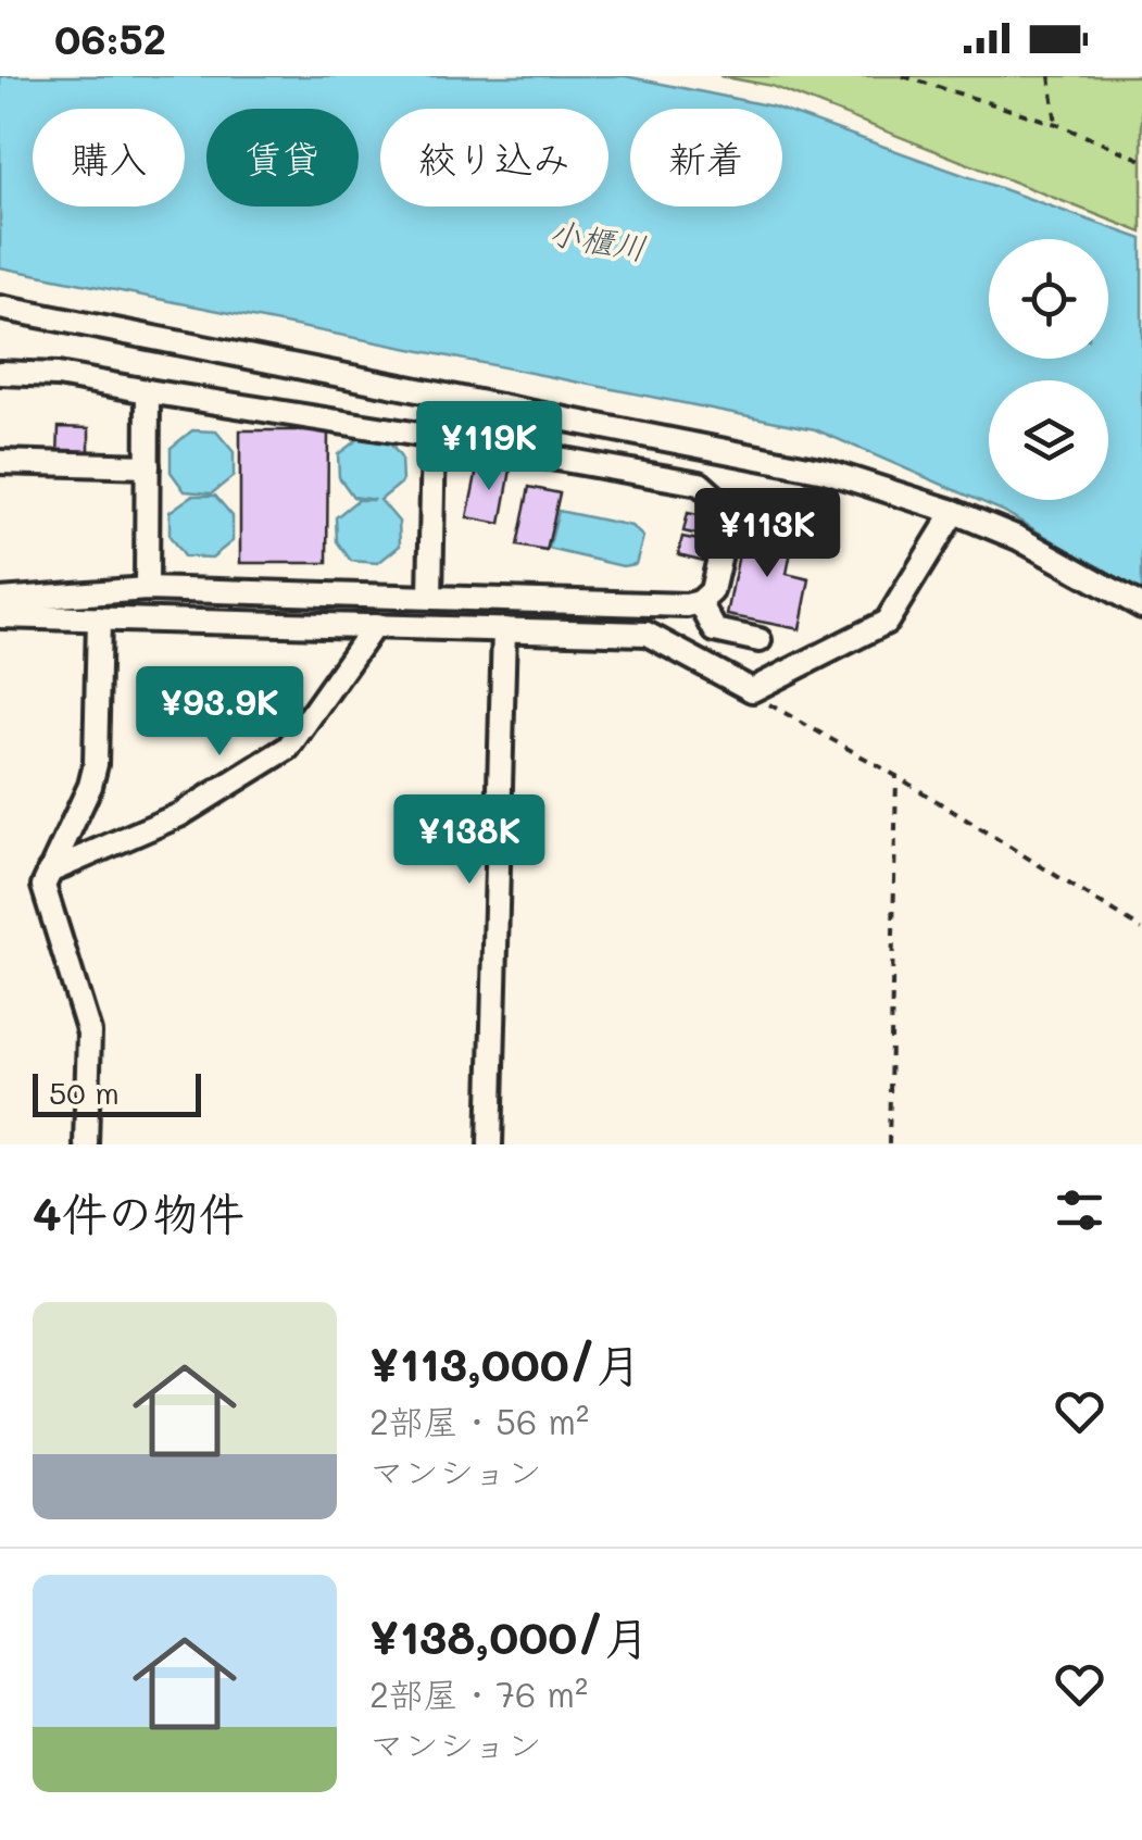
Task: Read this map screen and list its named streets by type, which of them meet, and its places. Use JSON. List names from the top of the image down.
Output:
{
  "water": ["小櫃川"],
  "scale_bar": "50 m",
  "page": {
    "status": "06:52",
    "chip": [
      "購入",
      "賃貸",
      "絞り込み",
      "新着"
    ],
    "price": [
      "¥119K",
      "¥113K",
      "¥93.9K",
      "¥138K"
    ],
    "scale": "50 m",
    "heading": "4件の物件",
    "list": [
      {
        "name": "¥113,000/月",
        "note": "2部屋 · 56 m² · マンション"
      },
      {
        "name": "¥138,000/月",
        "note": "2部屋 · 76 m² · マンション"
      }
    ]
  }
}
